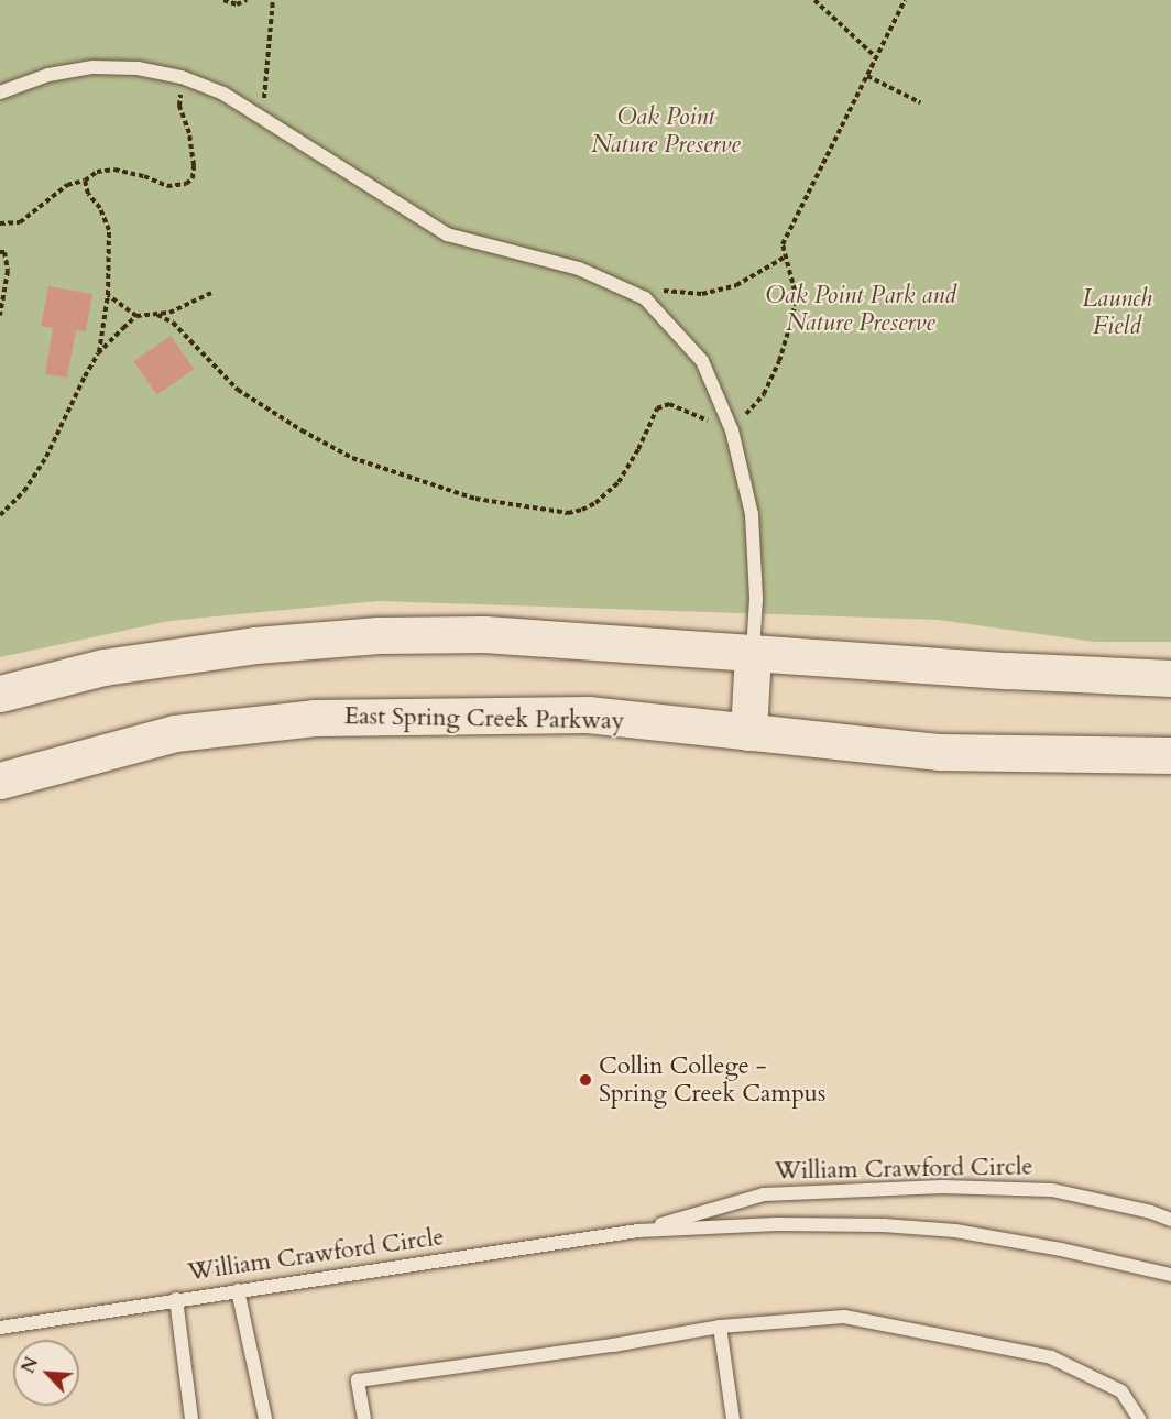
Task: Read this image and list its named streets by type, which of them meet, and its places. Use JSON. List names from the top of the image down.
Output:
{
  "streets": {
    "main road": ["East Spring Creek Parkway"],
    "lane": ["William Crawford Circle"]
  },
  "parks": ["Oak Point Nature Preserve", "Oak Point Park and Nature Preserve", "Launch Field"],
  "places": ["Collin College - Spring Creek Campus"],
  "north": "top left"
}
